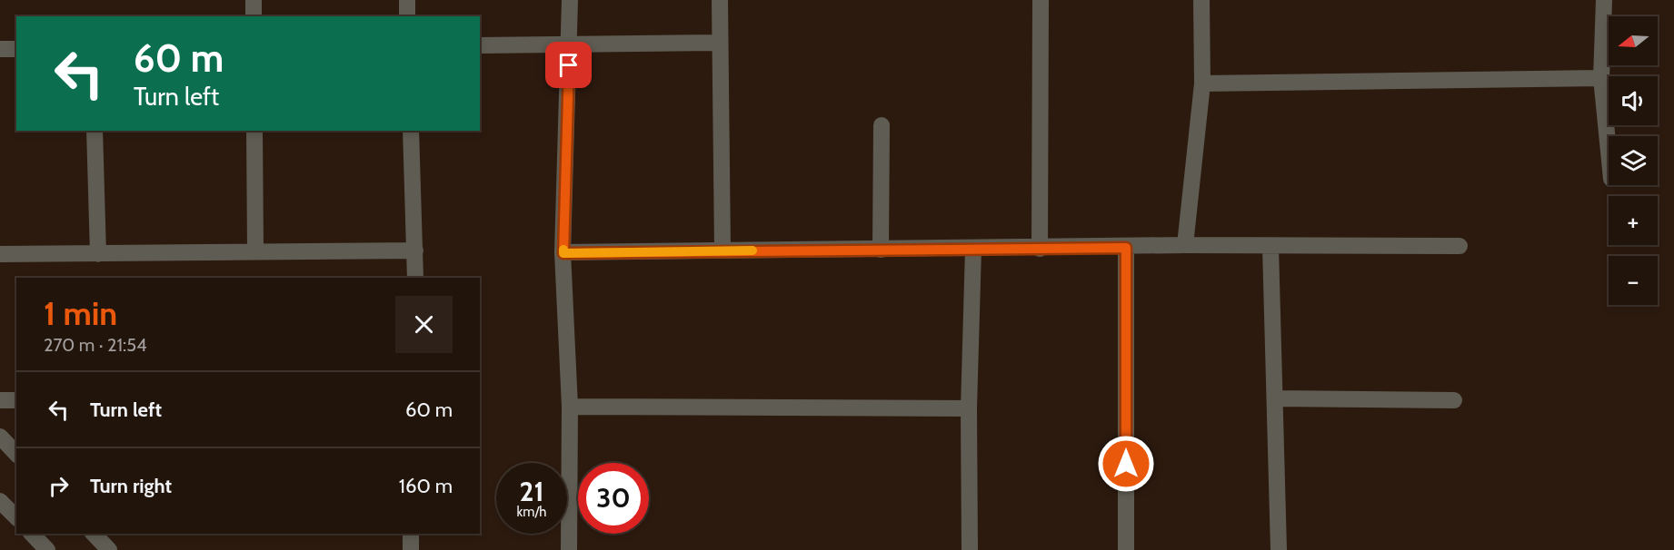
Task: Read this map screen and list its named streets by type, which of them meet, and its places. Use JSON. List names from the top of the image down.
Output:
{
  "north": "left",
  "page": {
    "map_buttons": ["+", "−"],
    "turn": ["60 m", "Turn left"],
    "heading": ["1 min", "270 m · 21:54"],
    "list": [
      {
        "name": "Turn left",
        "value": "60 m"
      },
      {
        "name": "Turn right",
        "value": "160 m"
      }
    ],
    "speed": "21 km/h",
    "limit": "30"
  }
}
